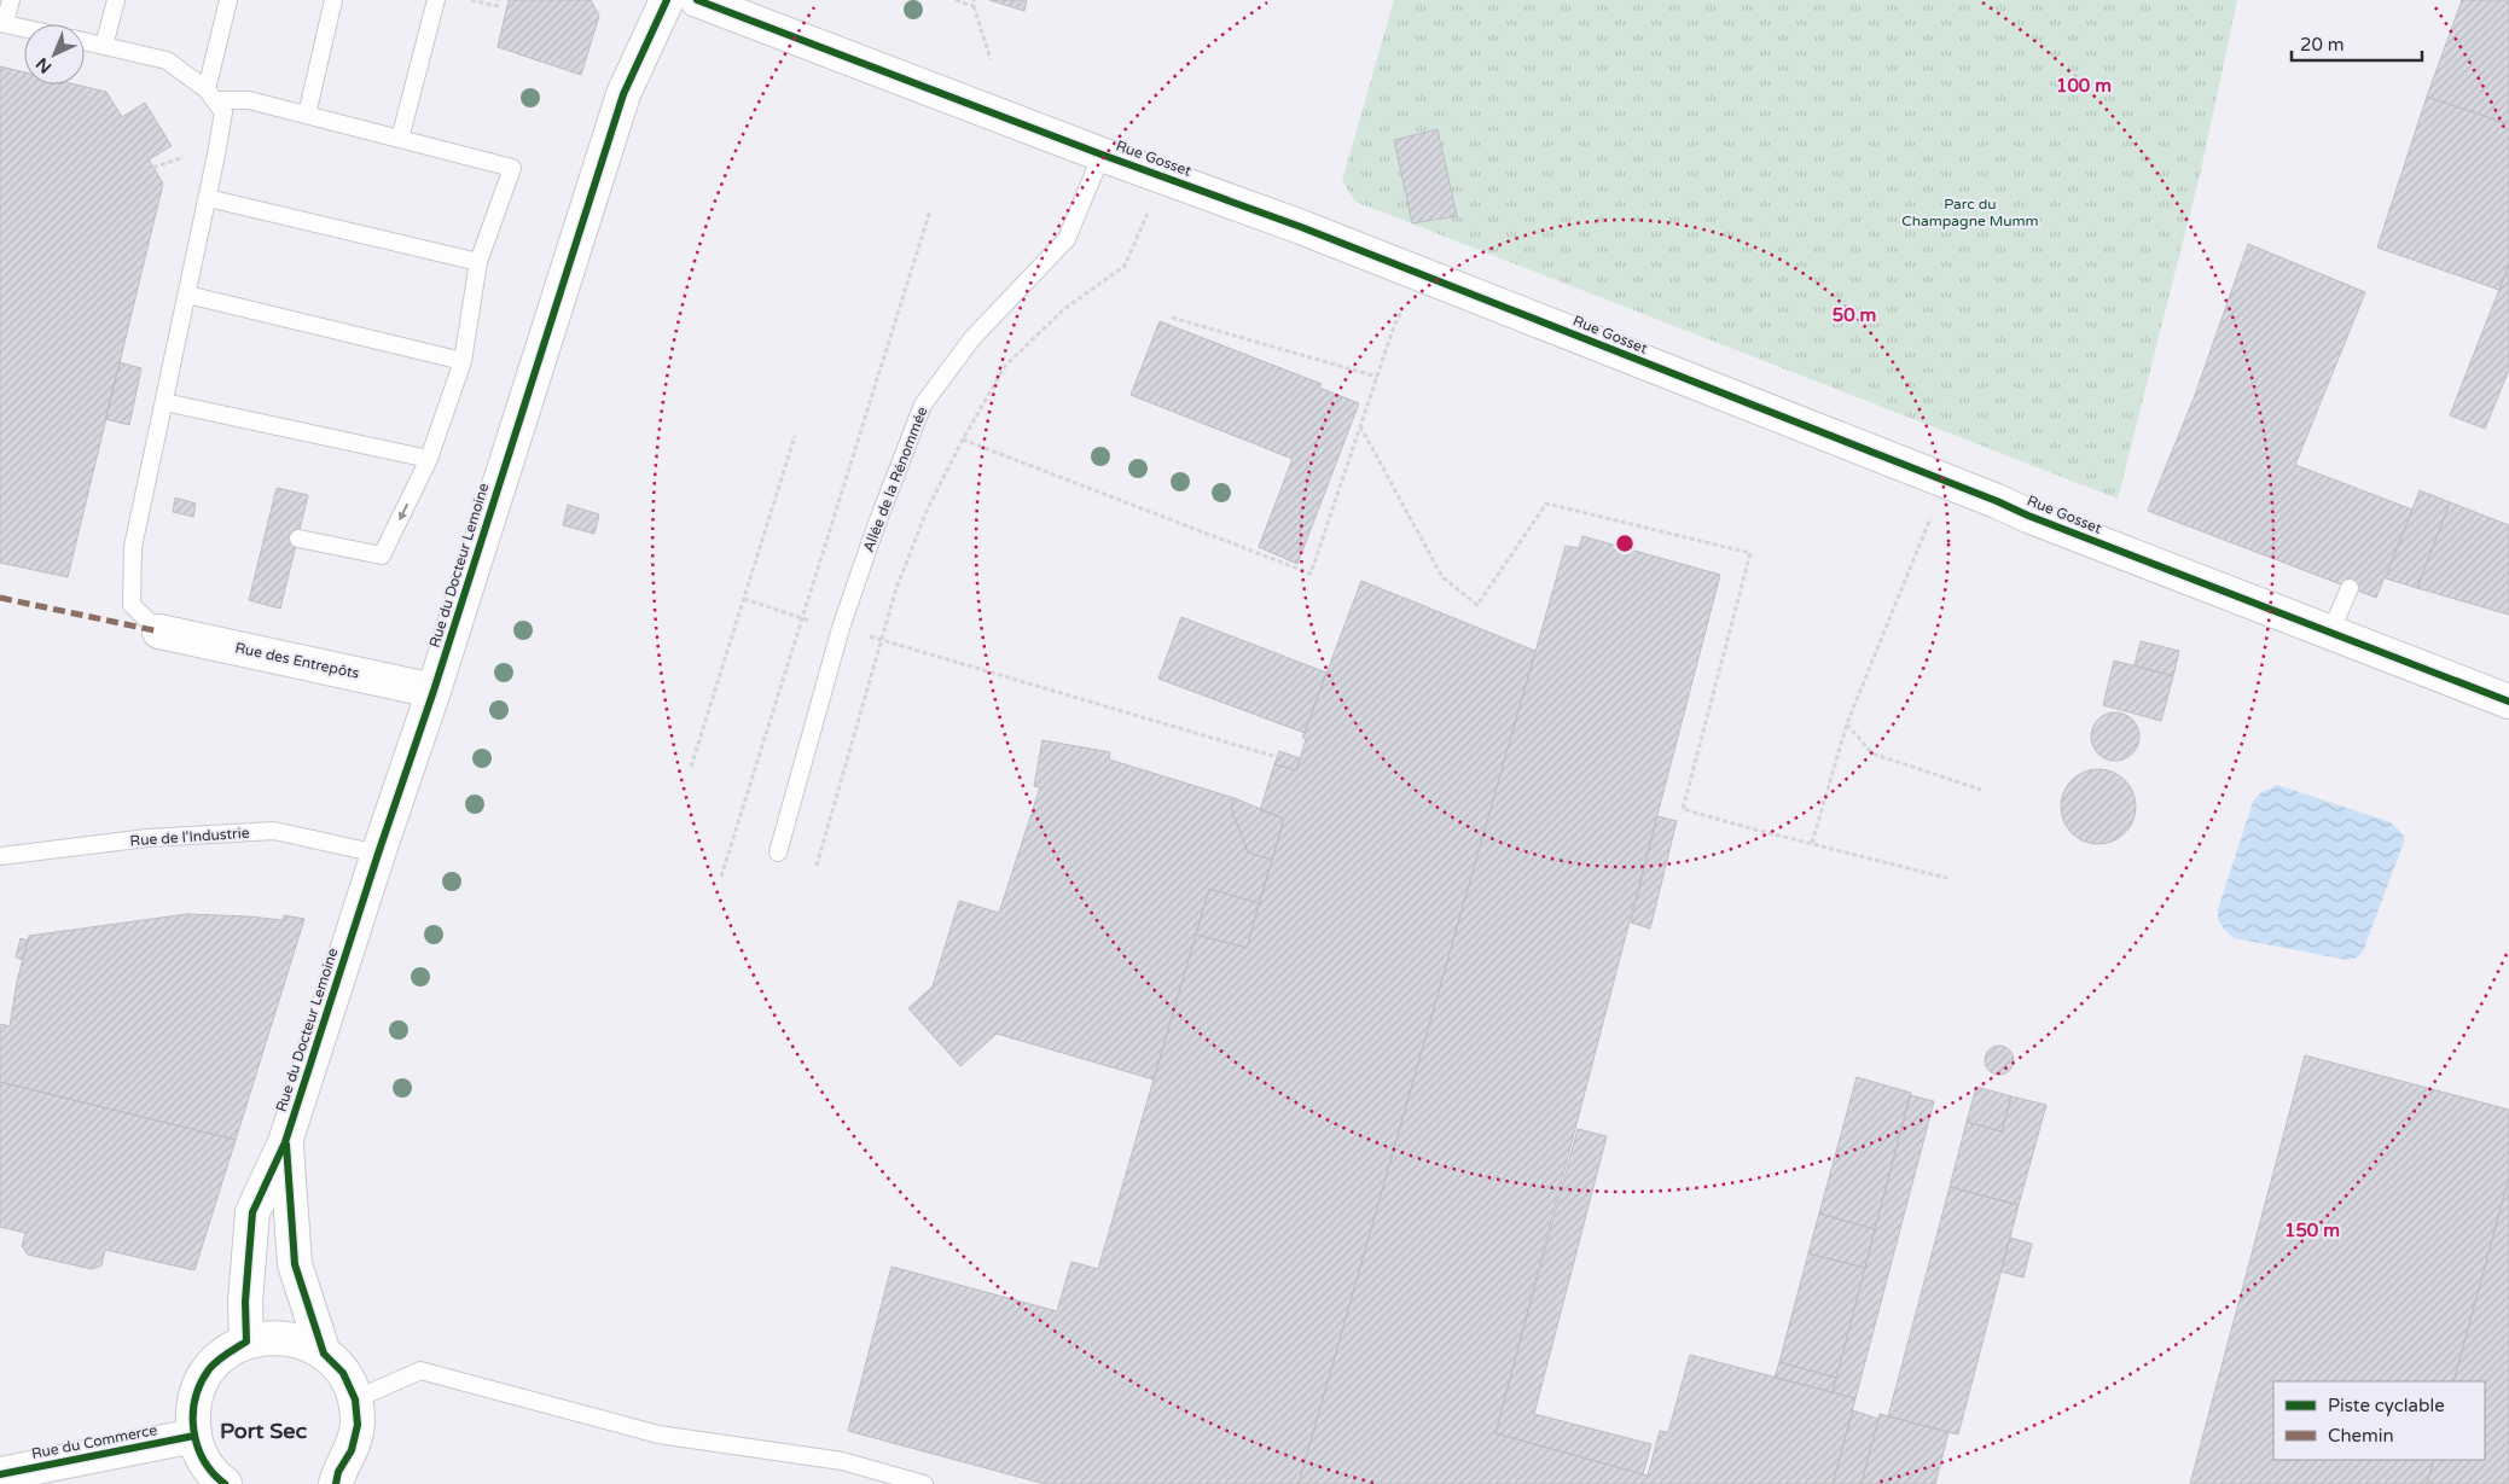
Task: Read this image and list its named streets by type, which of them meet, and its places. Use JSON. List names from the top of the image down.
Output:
{
  "streets": {
    "street": [
      "Rue Gosset",
      "Rue du Docteur Lemoine",
      "Rue des Entrepôts",
      "Rue du Commerce"
    ],
    "lane": ["Allée de la Rénommée", "Rue de l'Industrie"]
  },
  "crossings": [
    ["Rue Gosset", "Allée de la Rénommée"],
    ["Rue du Docteur Lemoine", "Rue des Entrepôts"],
    ["Rue du Docteur Lemoine", "Rue de l'Industrie"]
  ],
  "districts": ["Port Sec"],
  "parks": ["Parc du Champagne Mumm"],
  "legend": ["Piste cyclable", "Chemin"],
  "scale_bar": "20 m",
  "north": "bottom left",
  "rings": ["100 m", "50 m", "150 m"]
}
